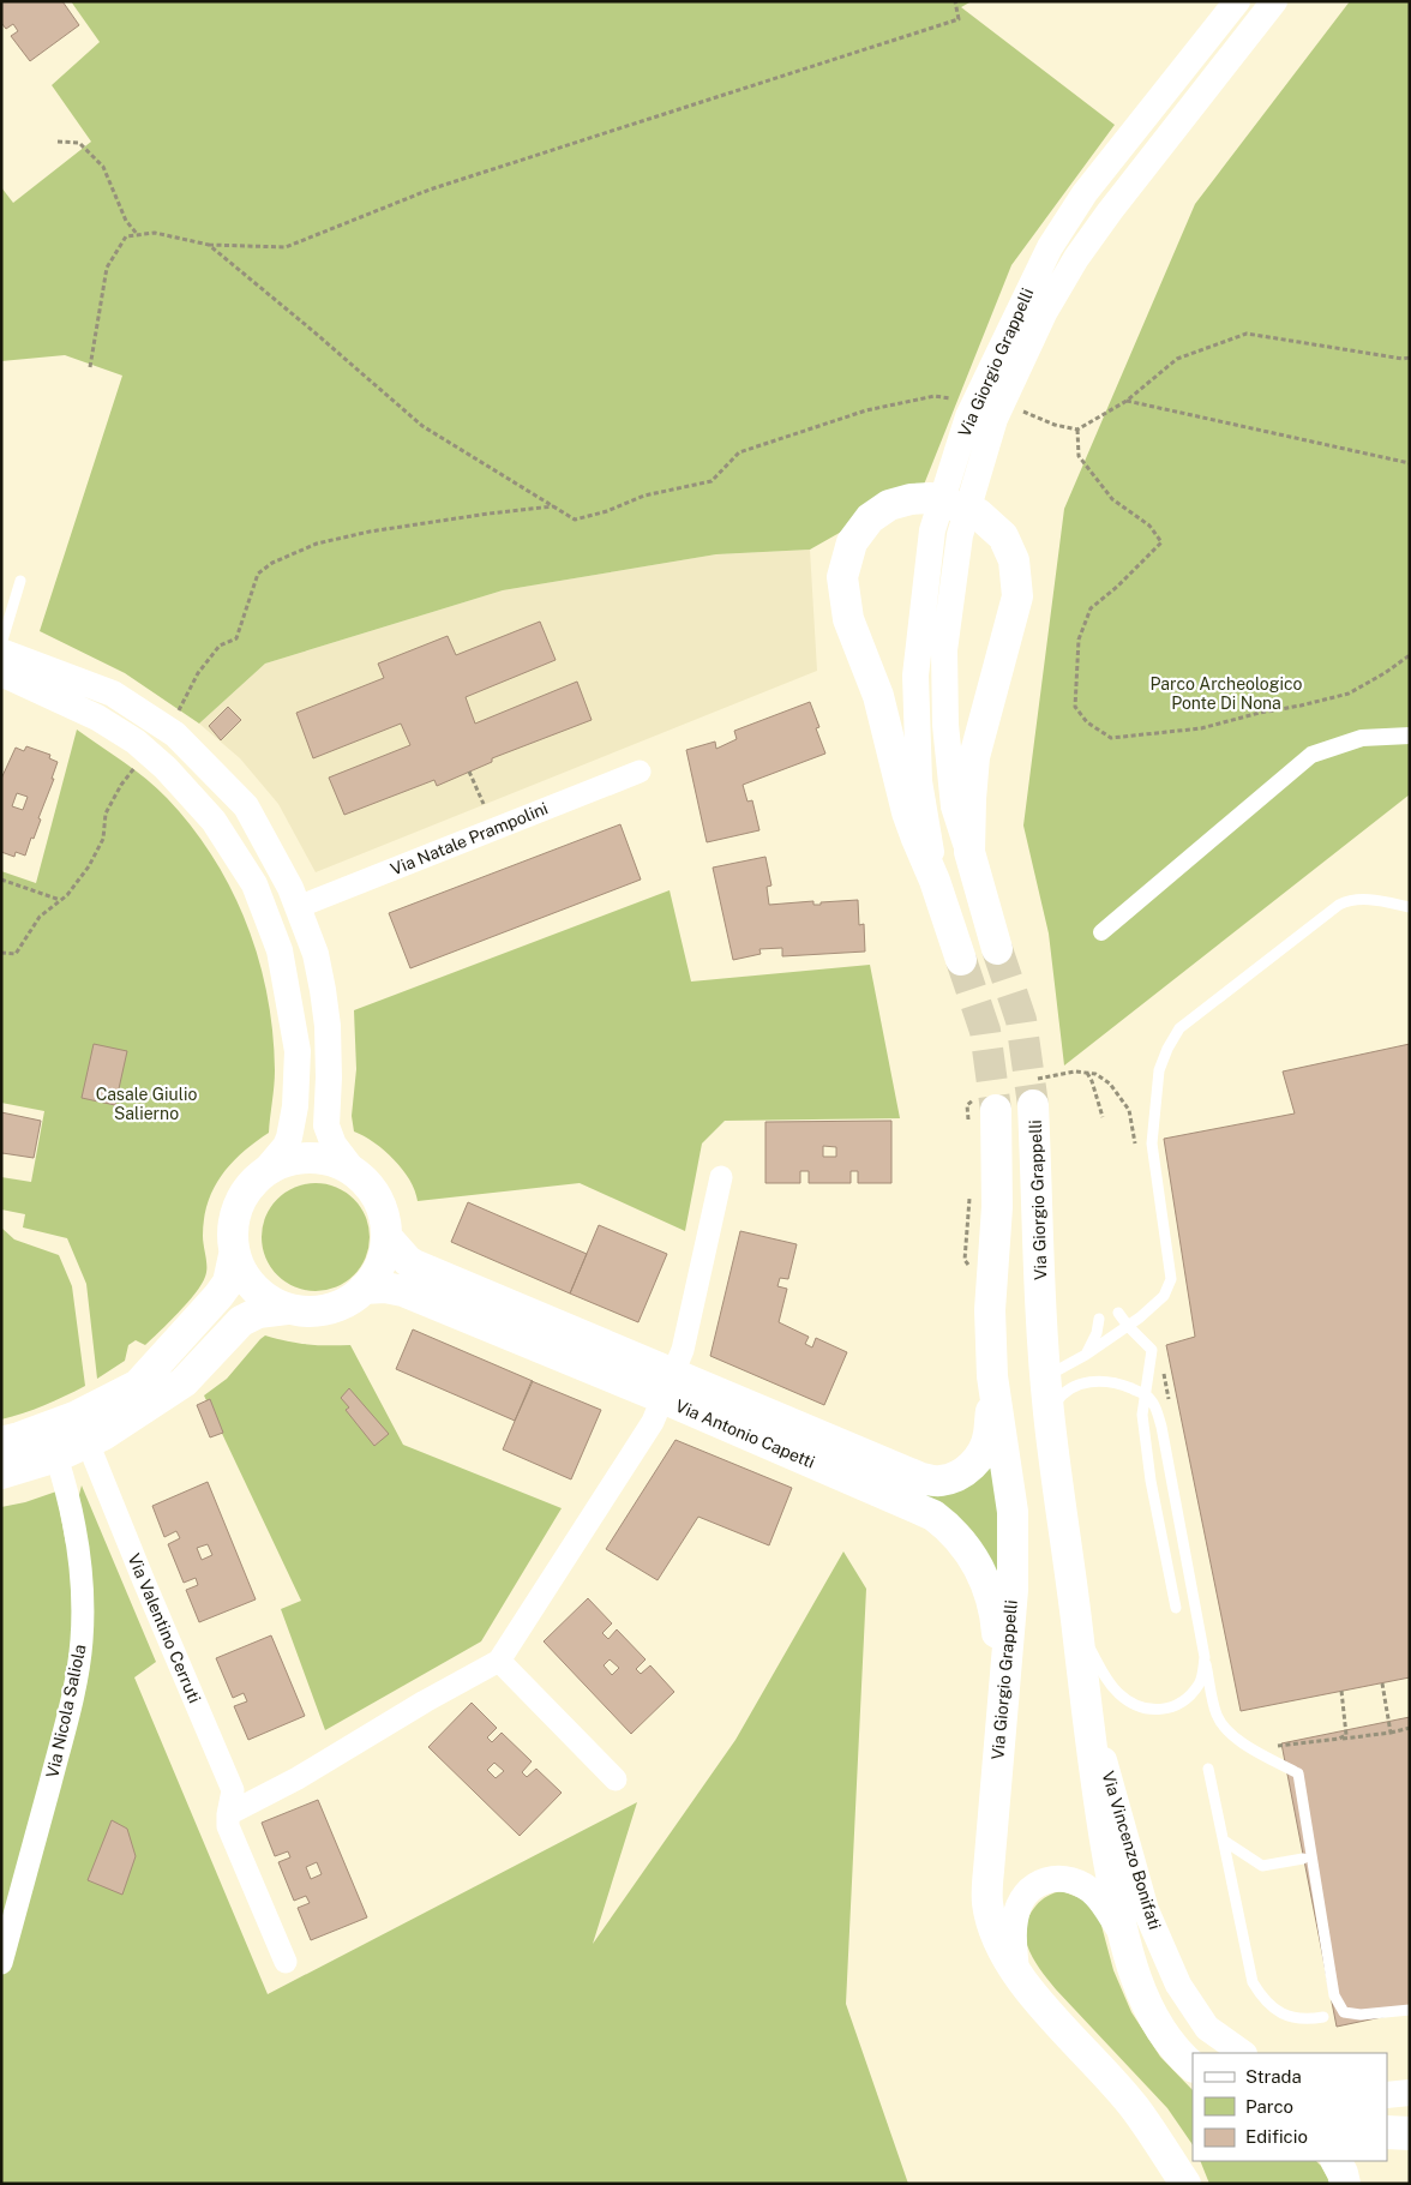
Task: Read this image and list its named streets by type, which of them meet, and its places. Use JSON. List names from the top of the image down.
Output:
{
  "streets": {
    "main road": ["Via Giorgio Grappelli", "Via Antonio Capetti"],
    "street": [
      "Via Natale Prampolini",
      "Via Valentino Cerruti",
      "Via Nicola Saliola",
      "Via Vincenzo Bonifati"
    ]
  },
  "crossings": [
    ["Via Giorgio Grappelli", "Via Antonio Capetti"],
    ["Via Giorgio Grappelli", "Via Vincenzo Bonifati"]
  ],
  "parks": ["Parco Archeologico Ponte Di Nona", "Casale Giulio Salierno"],
  "legend": ["Strada", "Parco", "Edificio"]
}
